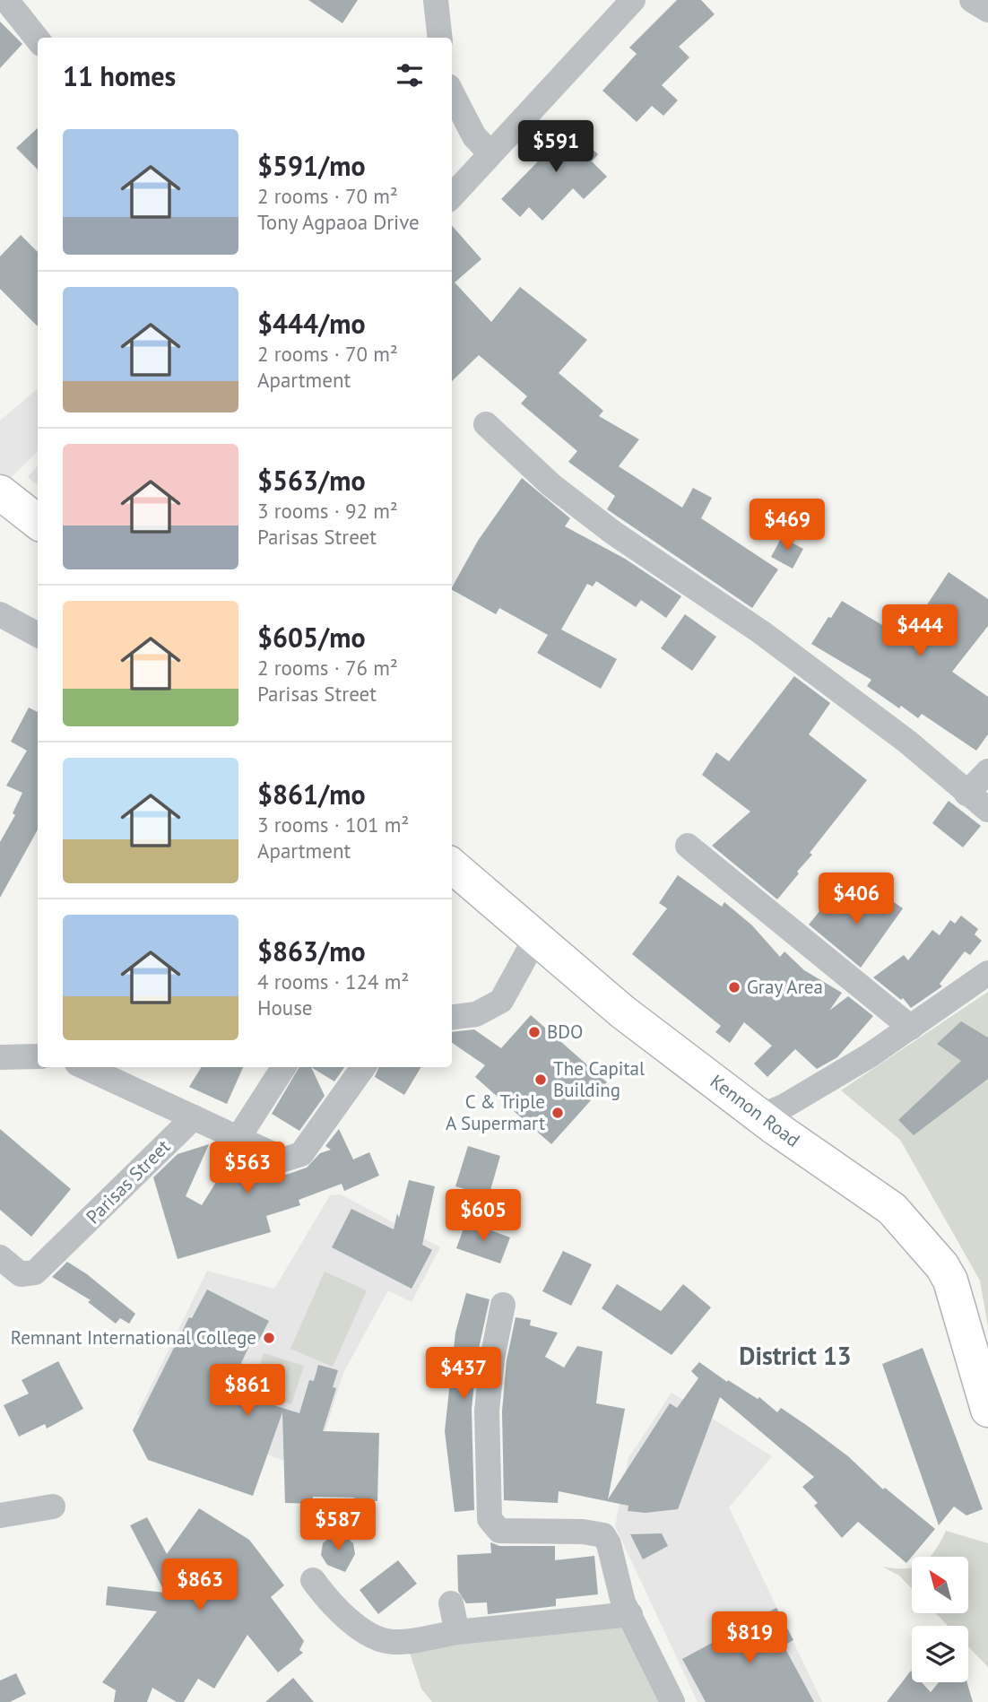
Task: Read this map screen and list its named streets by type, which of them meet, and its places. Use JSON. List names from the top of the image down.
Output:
{
  "streets": {
    "highway": ["Kennon Road"],
    "street": ["Parisas Street"]
  },
  "districts": ["District 13"],
  "places": [
    "Gray Area",
    "BDO",
    "The Capital Building",
    "C & Triple A Supermart",
    "Remnant International College"
  ],
  "north": "top left",
  "page": {
    "heading": "11 homes",
    "list": [
      {
        "name": "$591/mo",
        "note": "2 rooms · 70 m² · Tony Agpaoa Drive"
      },
      {
        "name": "$444/mo",
        "note": "2 rooms · 70 m² · Apartment"
      },
      {
        "name": "$563/mo",
        "note": "3 rooms · 92 m² · Parisas Street"
      },
      {
        "name": "$605/mo",
        "note": "2 rooms · 76 m² · Parisas Street"
      },
      {
        "name": "$861/mo",
        "note": "3 rooms · 101 m² · Apartment"
      },
      {
        "name": "$863/mo",
        "note": "4 rooms · 124 m² · House"
      }
    ],
    "price": [
      "$591",
      "$469",
      "$444",
      "$406",
      "$563",
      "$605",
      "$437",
      "$861",
      "$587",
      "$863",
      "$819"
    ]
  }
}
